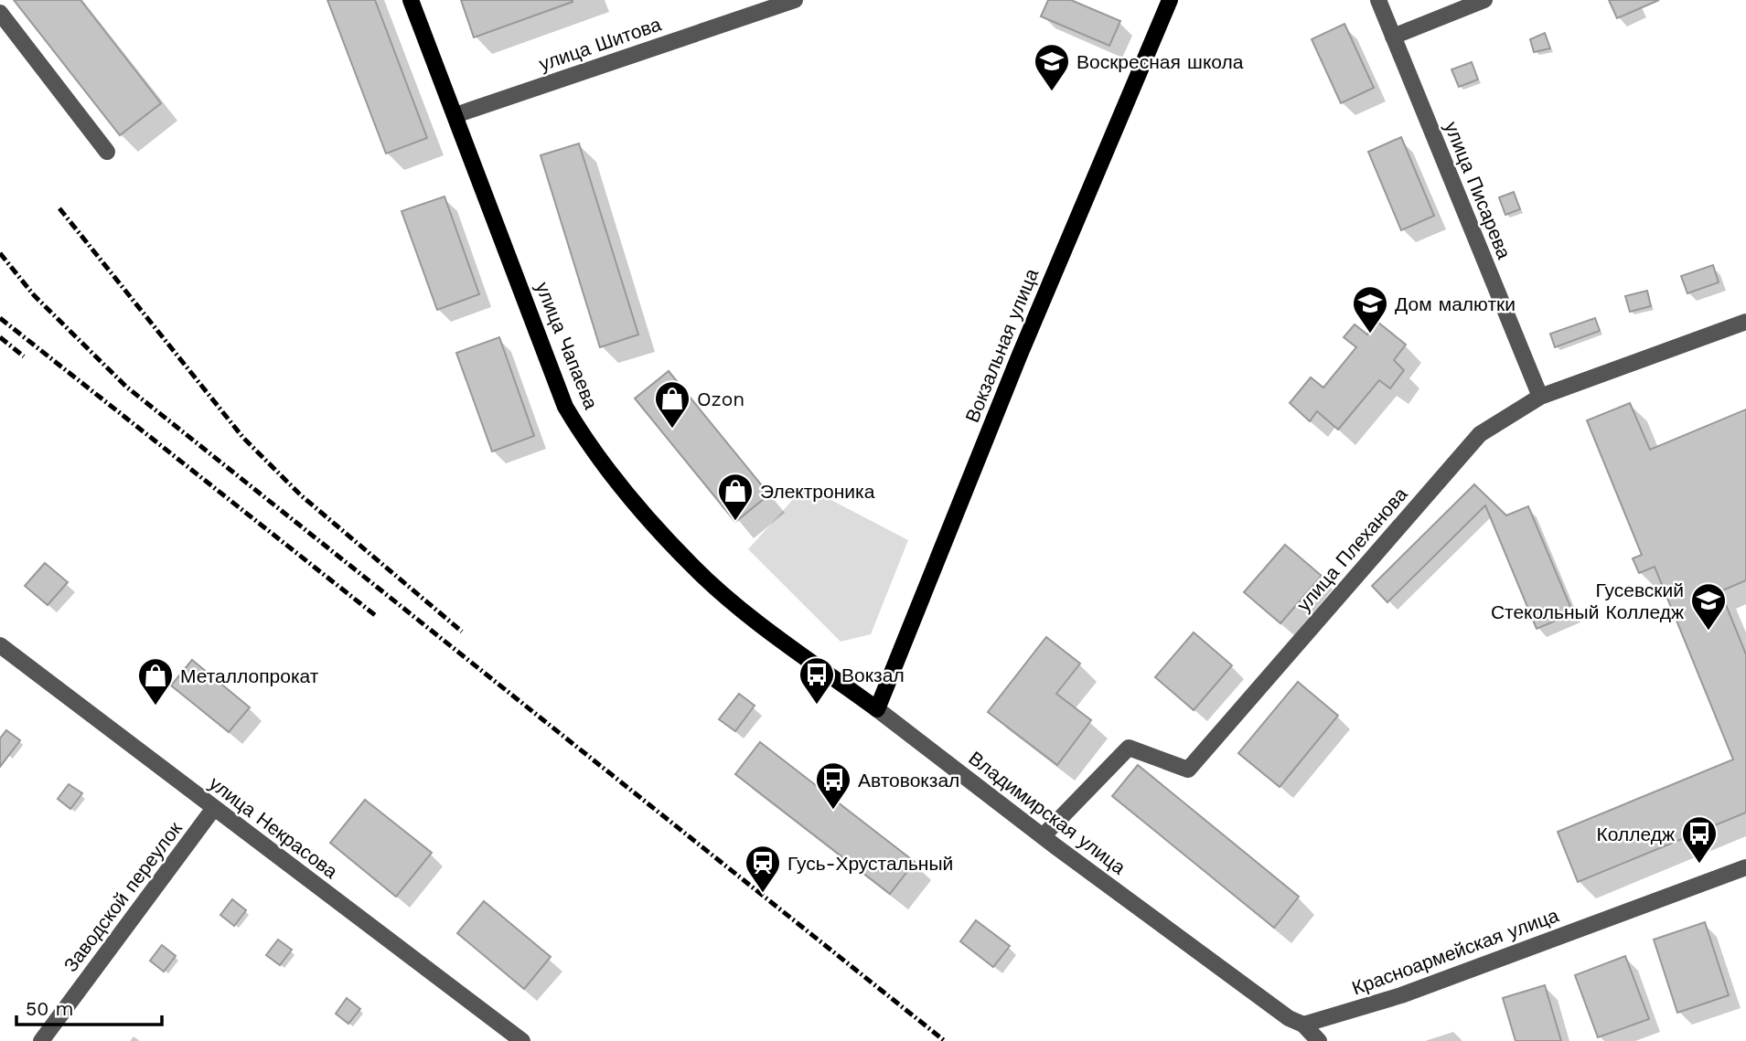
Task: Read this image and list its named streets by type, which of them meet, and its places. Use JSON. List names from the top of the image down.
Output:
{
  "streets": {
    "main road": ["улица Чапаева", "Вокзальная улица"],
    "street": [
      "улица Шитова",
      "улица Писарева",
      "улица Плеханова",
      "Владимирская улица",
      "улица Некрасова",
      "Заводской переулок",
      "Красноармейская улица"
    ]
  },
  "crossings": [
    ["улица Шитова", "улица Чапаева"],
    ["улица Писарева", "улица Плеханова"],
    ["улица Чапаева", "Вокзальная улица"],
    ["улица Чапаева", "Владимирская улица"],
    ["Вокзальная улица", "Владимирская улица"],
    ["улица Плеханова", "Владимирская улица"],
    ["Владимирская улица", "Красноармейская улица"],
    ["улица Некрасова", "Заводской переулок"]
  ],
  "places": {
    "school or university": ["Воскресная школа", "Дом малютки", "Гусевский Стекольный Колледж"],
    "shop": ["Ozon", "Электроника", "Металлопрокат"],
    "bus stop": ["Вокзал", "Автовокзал", "Колледж"],
    "station": ["Гусь-Хрустальный"]
  },
  "scale_bar": "50 m"
}
